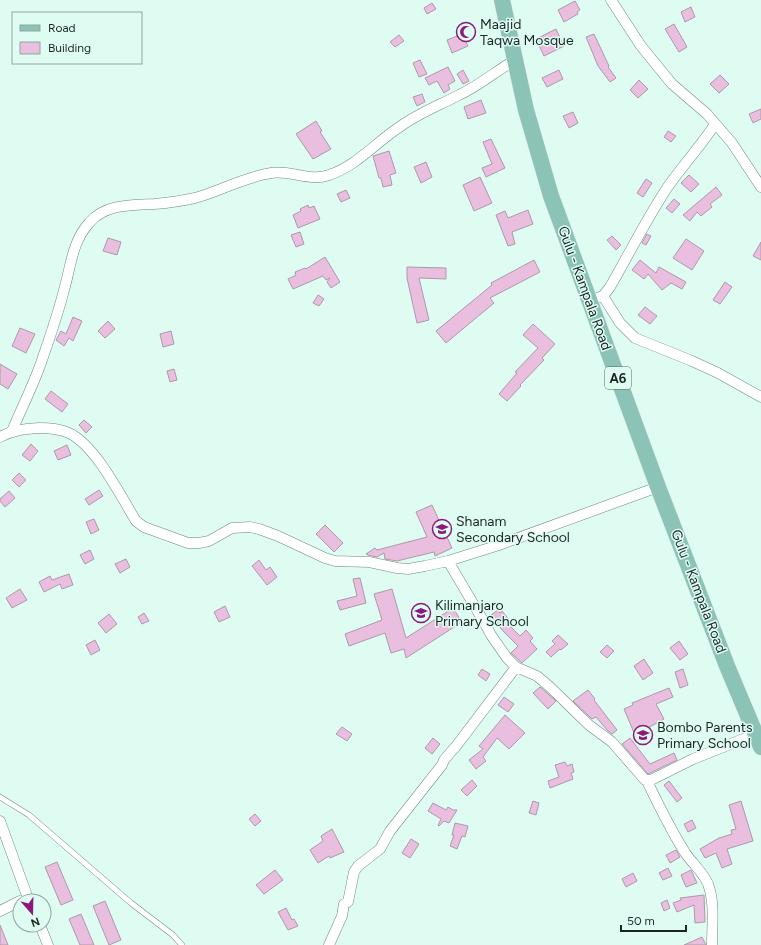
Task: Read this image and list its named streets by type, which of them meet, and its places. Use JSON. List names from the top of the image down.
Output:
{
  "streets": {
    "main road": ["Gulu - Kampala Road", "A6"]
  },
  "places": {
    "mosque": ["Maajid Taqwa Mosque"],
    "school or university": ["Shanam Secondary School", "Kilimanjaro Primary School", "Bombo Parents Primary School"]
  },
  "legend": ["Road", "Building"],
  "scale_bar": "50 m",
  "north": "bottom"
}
